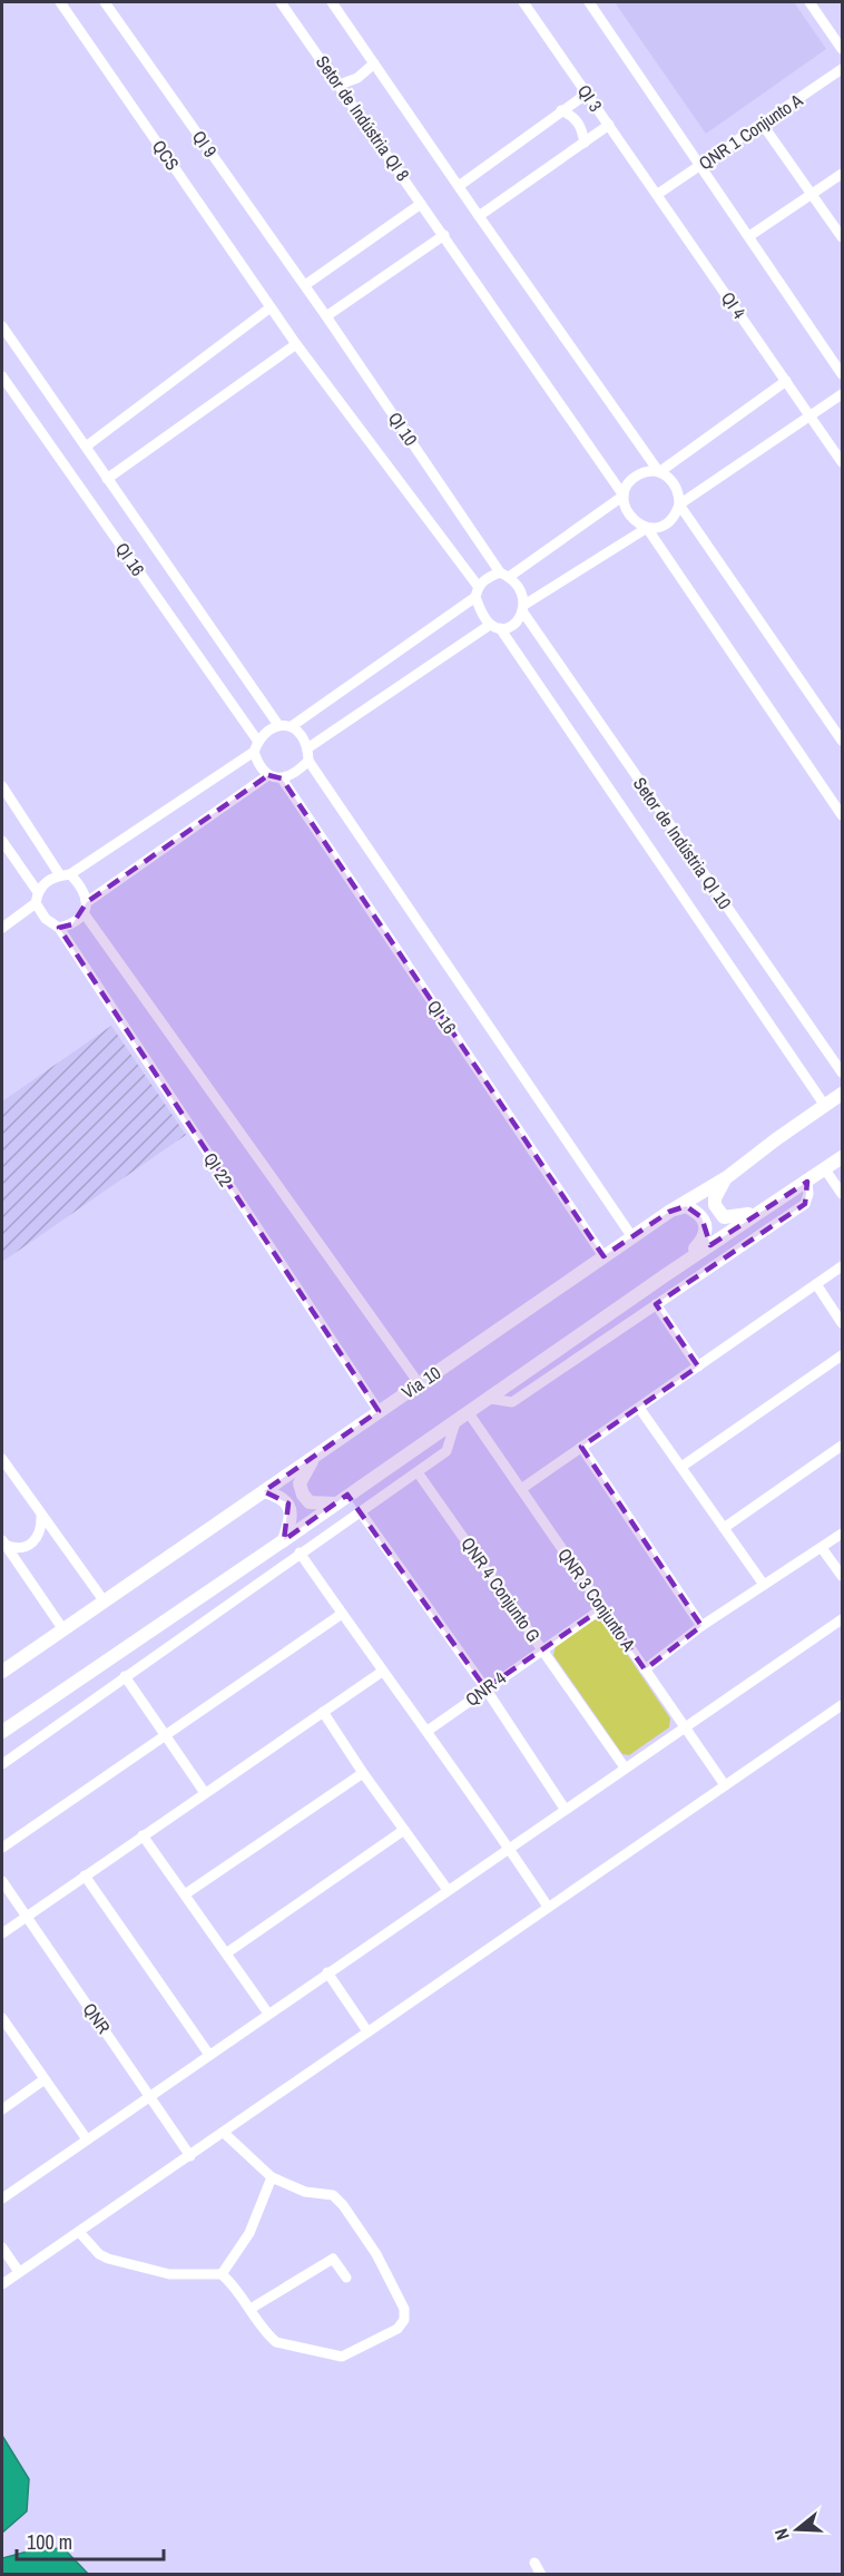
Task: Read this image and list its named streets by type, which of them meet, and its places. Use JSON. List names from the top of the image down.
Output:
{
  "streets": {
    "main road": ["Via 10"],
    "street": [
      "QI 3",
      "Setor de Indústria QI 8",
      "QNR 1 Conjunto A",
      "QI 9",
      "QCS",
      "QI 4",
      "QI 10",
      "QI 16",
      "Setor de Indústria QI 10",
      "QI 22",
      "QNR 4 Conjunto G",
      "QNR 3 Conjunto A",
      "QNR 4",
      "QNR"
    ]
  },
  "crossings": [
    ["QI 3", "QNR 1 Conjunto A"],
    ["QI 3", "QI 4"],
    ["QNR 1 Conjunto A", "QI 4"],
    ["QI 9", "QI 10"],
    ["QCS", "QI 10"],
    ["QCS", "Setor de Indústria QI 10"],
    ["QI 10", "Setor de Indústria QI 10"],
    ["QI 16", "Via 10"],
    ["QI 22", "Via 10"],
    ["QNR 4 Conjunto G", "QNR 3 Conjunto A"],
    ["QNR 4 Conjunto G", "QNR 4"]
  ],
  "scale_bar": "100 m",
  "north": "left"
}
